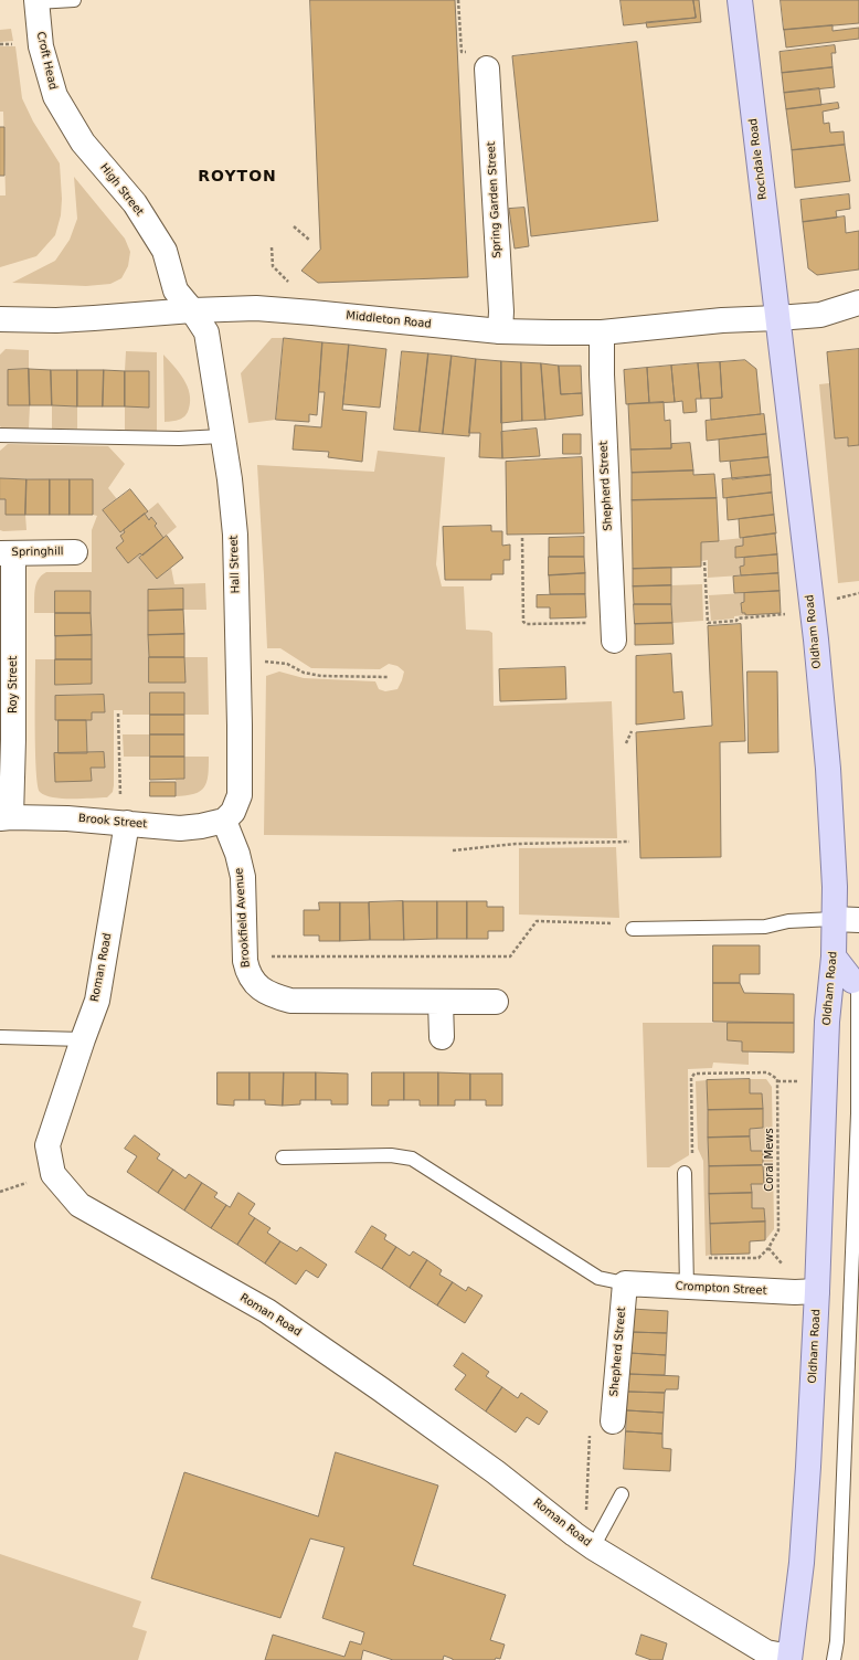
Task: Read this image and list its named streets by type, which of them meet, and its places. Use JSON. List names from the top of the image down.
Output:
{
  "streets": {
    "main road": ["Rochdale Road", "Oldham Road"],
    "street": [
      "Croft Head",
      "High Street",
      "Spring Garden Street",
      "Middleton Road",
      "Shepherd Street",
      "Springhill",
      "Hall Street",
      "Roy Street",
      "Brook Street",
      "Brookfield Avenue",
      "Roman Road",
      "Crompton Street"
    ],
    "path": ["Coral Mews"]
  },
  "crossings": [
    ["Croft Head", "High Street"],
    ["Rochdale Road", "Middleton Road"],
    ["Rochdale Road", "Oldham Road"],
    ["High Street", "Middleton Road"],
    ["High Street", "Hall Street"],
    ["Spring Garden Street", "Middleton Road"],
    ["Middleton Road", "Shepherd Street"],
    ["Middleton Road", "Hall Street"],
    ["Middleton Road", "Oldham Road"],
    ["Shepherd Street", "Crompton Street"],
    ["Springhill", "Roy Street"],
    ["Hall Street", "Brook Street"],
    ["Hall Street", "Brookfield Avenue"],
    ["Oldham Road", "Roman Road"],
    ["Oldham Road", "Crompton Street"],
    ["Roy Street", "Brook Street"],
    ["Brook Street", "Brookfield Avenue"],
    ["Brook Street", "Roman Road"]
  ],
  "districts": ["ROYTON"]
}
